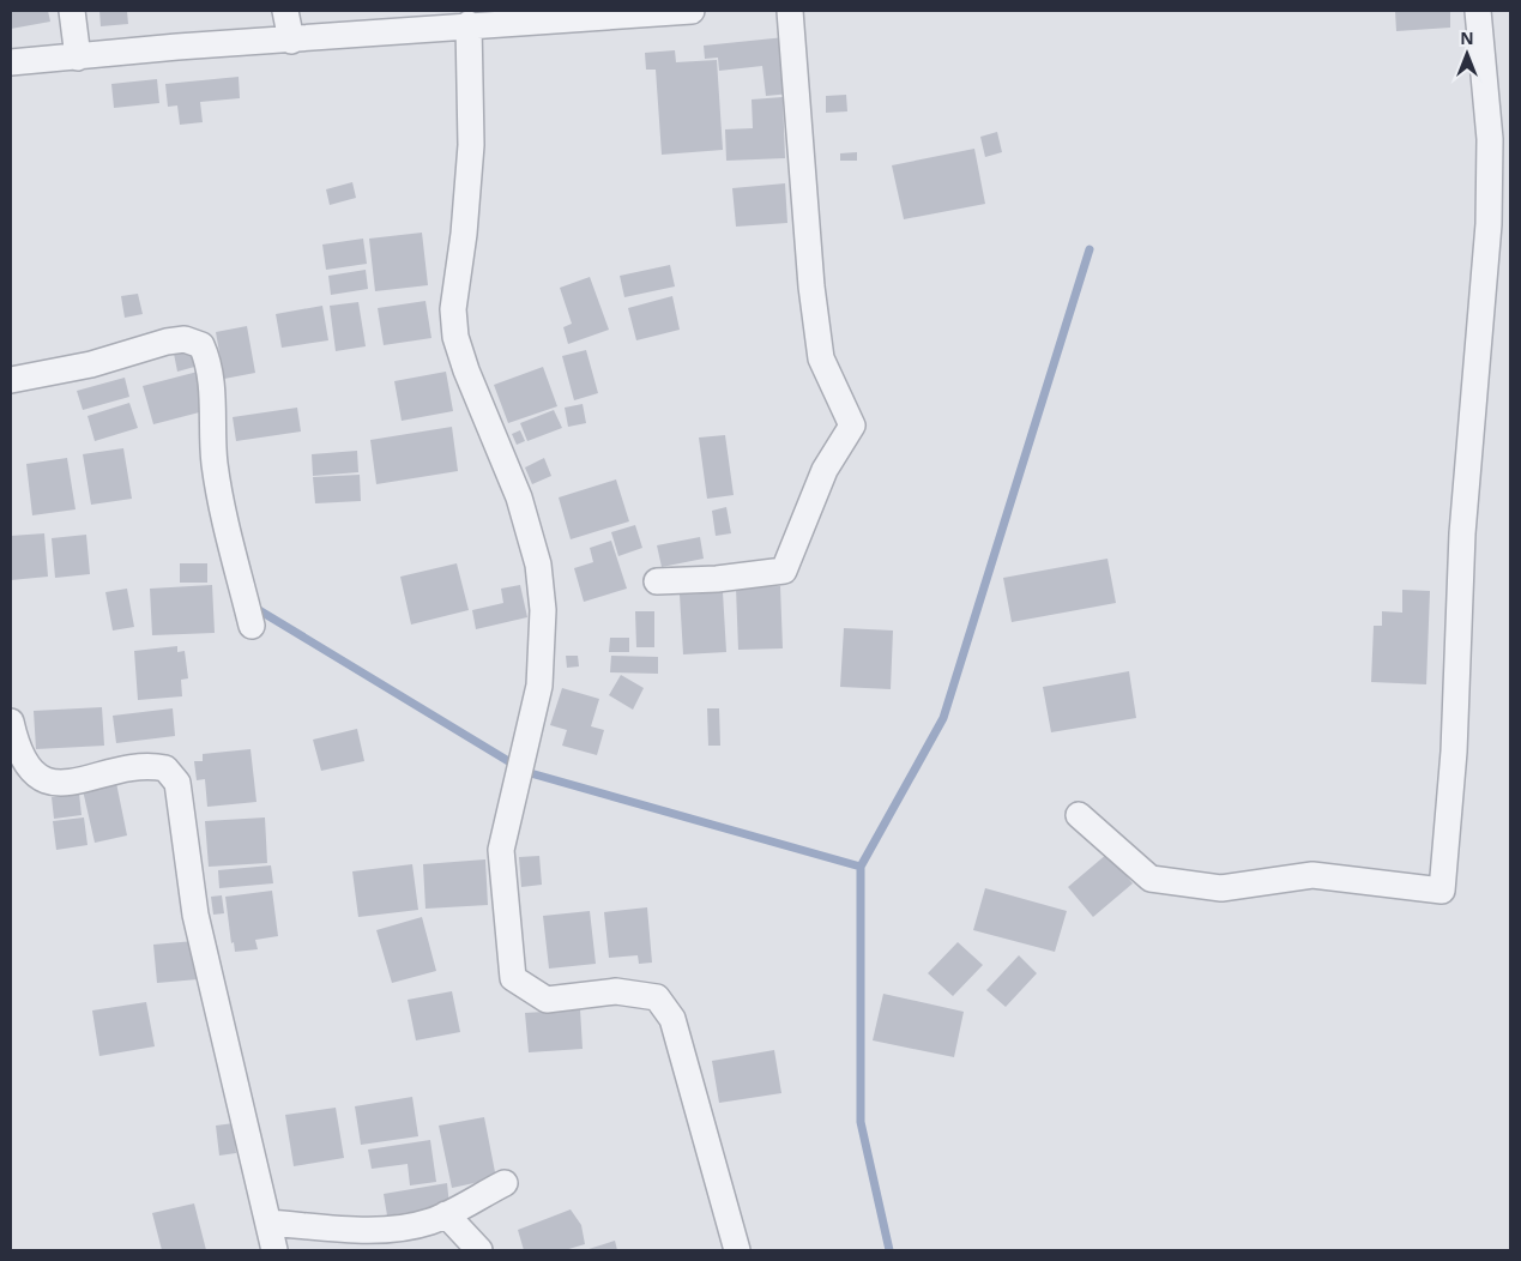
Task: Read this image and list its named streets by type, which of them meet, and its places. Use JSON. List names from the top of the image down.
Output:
{
  "north": "top"
}
